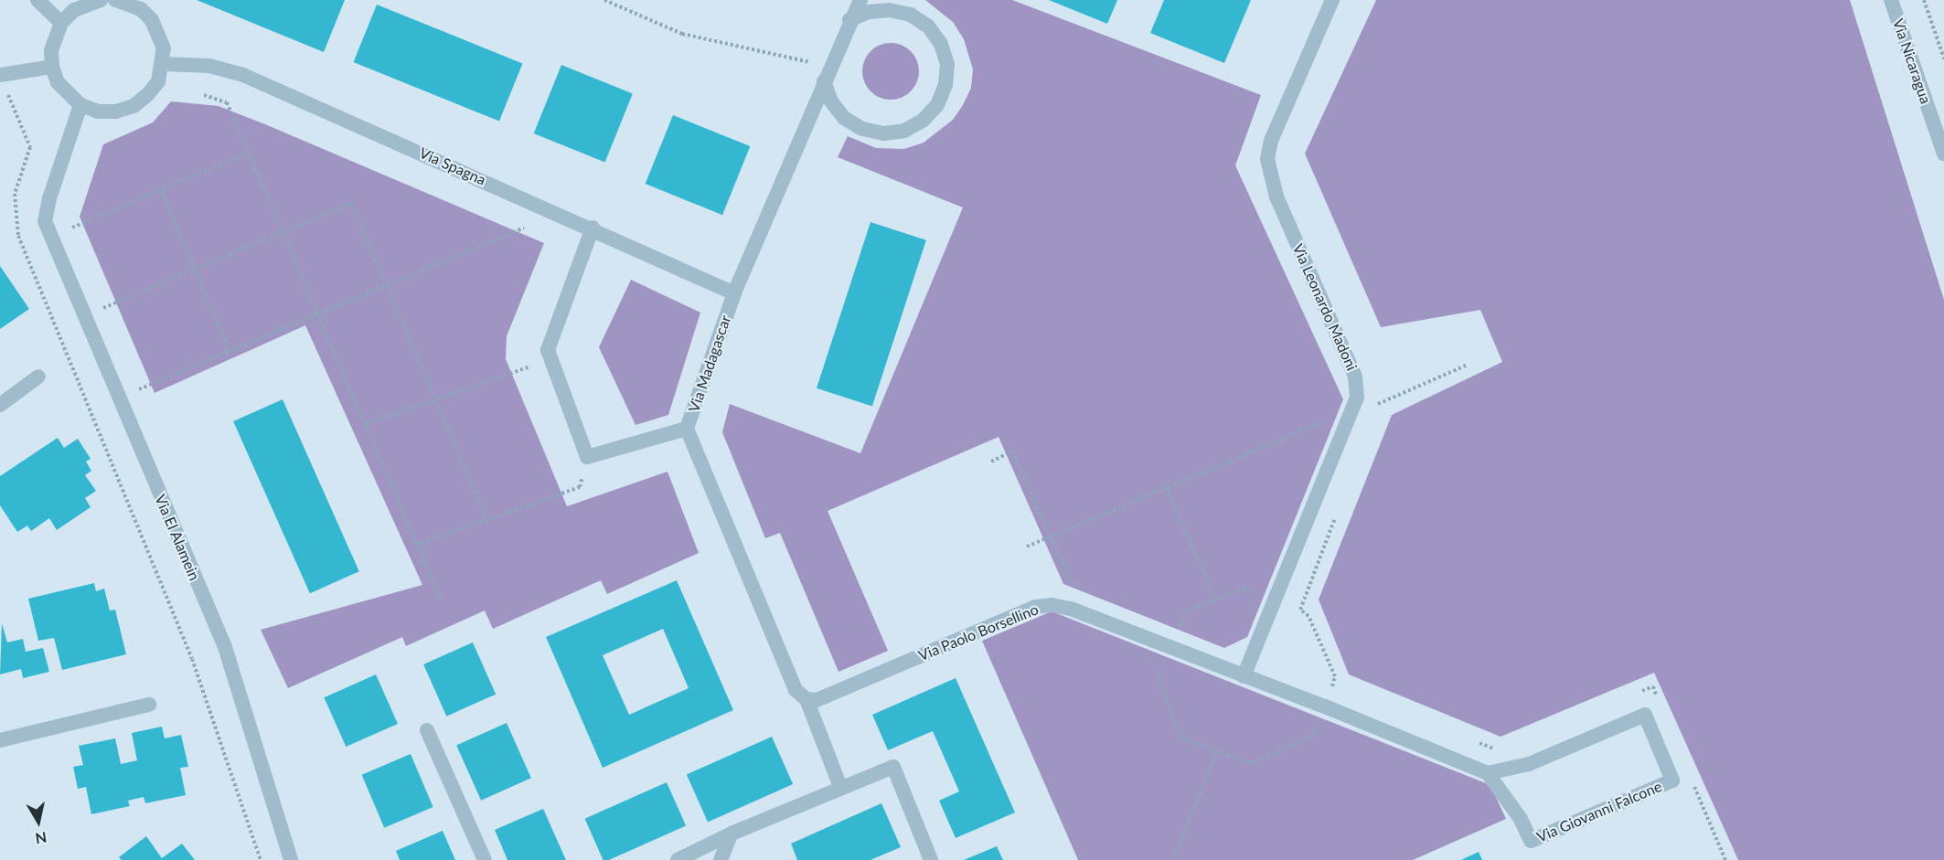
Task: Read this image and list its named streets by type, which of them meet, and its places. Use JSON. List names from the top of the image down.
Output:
{
  "streets": {
    "street": [
      "Via Nicaragua",
      "Via Spagna",
      "Via Leonardo Madoni",
      "Via Madagascar",
      "Via El Alamein",
      "Via Paolo Borsellino",
      "Via Giovanni Falcone"
    ]
  },
  "crossings": [
    ["Via Spagna", "Via Madagascar"],
    ["Via Leonardo Madoni", "Via Paolo Borsellino"],
    ["Via Madagascar", "Via Paolo Borsellino"]
  ],
  "north": "bottom"
}
